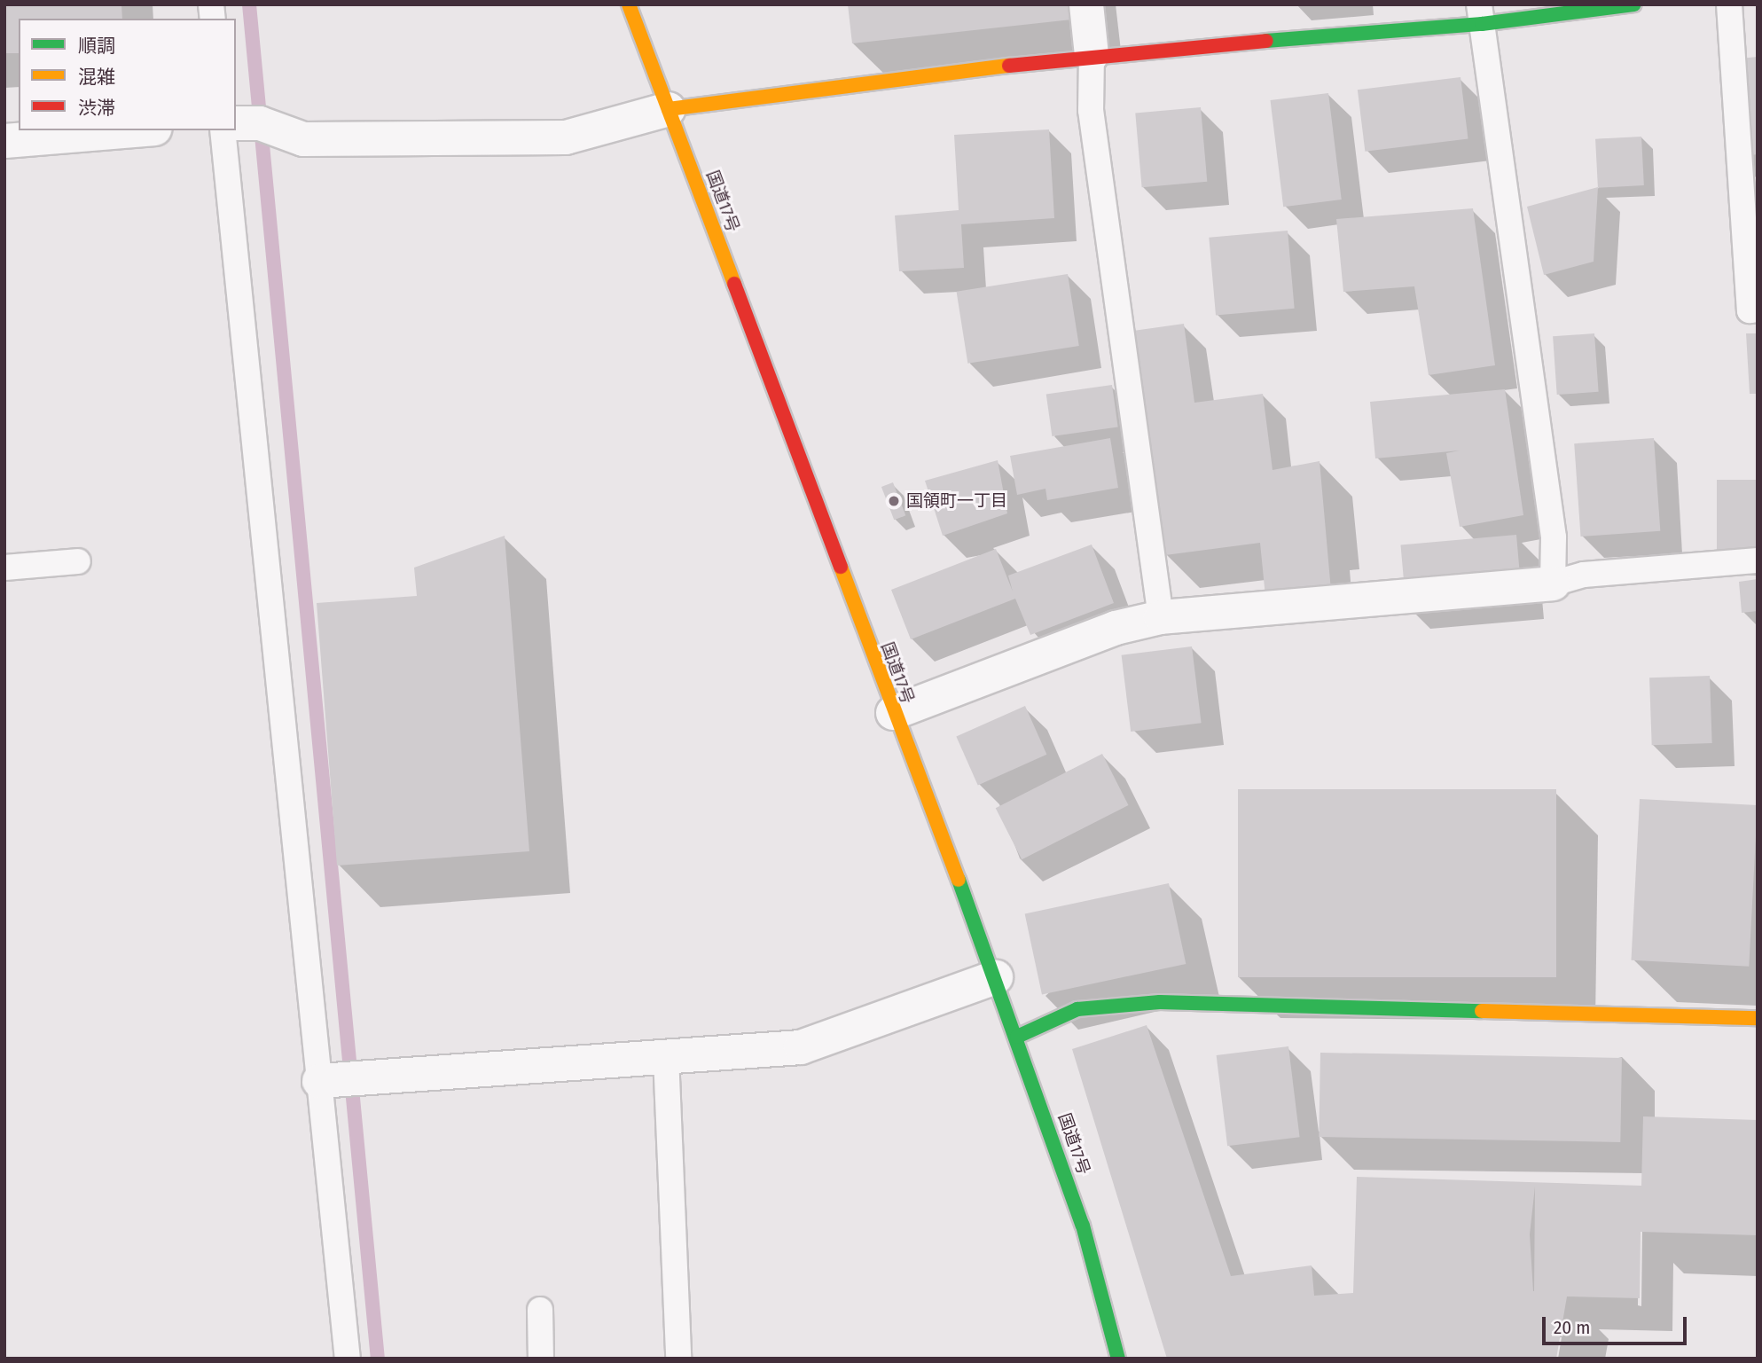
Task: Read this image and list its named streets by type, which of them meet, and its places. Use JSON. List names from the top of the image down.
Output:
{
  "streets": {
    "main road": ["国道17号"]
  },
  "places": ["国領町一丁目"],
  "legend": ["順調", "混雑", "渋滞"],
  "scale_bar": "20 m"
}
